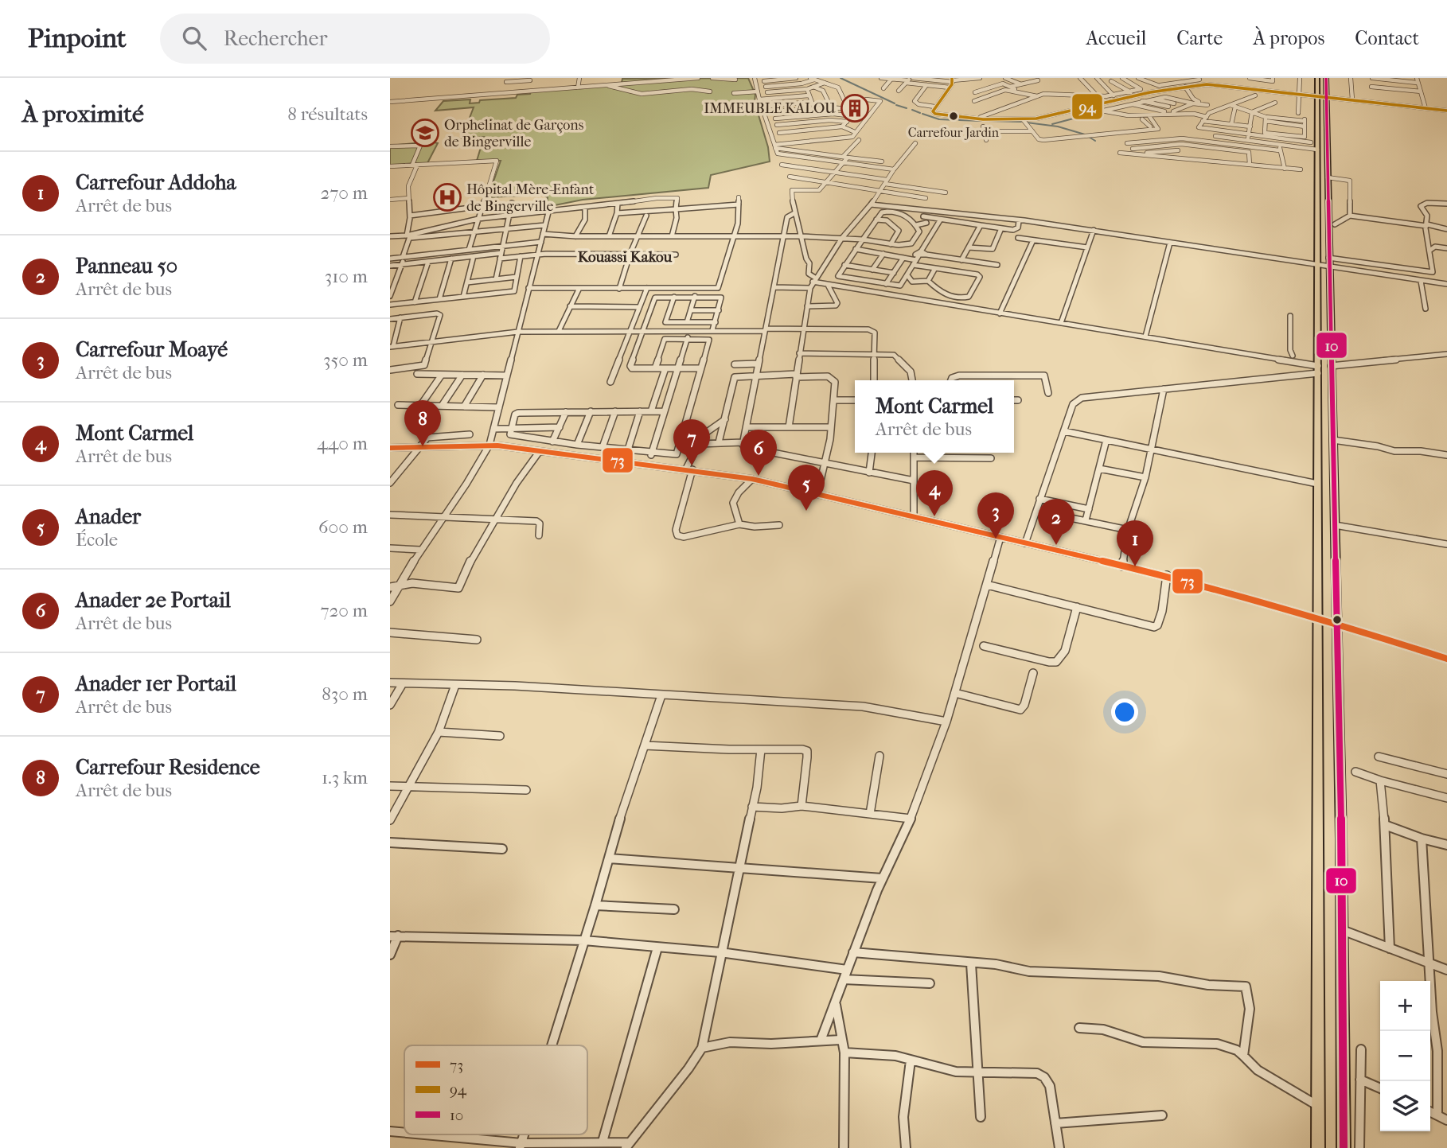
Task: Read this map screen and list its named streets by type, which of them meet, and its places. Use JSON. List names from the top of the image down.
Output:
{
  "districts": ["Kouassi Kakou"],
  "places": {
    "building": ["IMMEUBLE KALOU"],
    "other": ["Carrefour Jardin"],
    "school or university": ["Orphelinat de Garçons de Bingerville"],
    "hospital": ["Hôpital Mère-Enfant de Bingerville"]
  },
  "lines": ["transit line 94", "transit line 10", "transit line 73"],
  "legend": ["73", "94", "10"],
  "page": {
    "header": "Pinpoint",
    "search": "Rechercher",
    "nav": [
      "Accueil",
      "Carte",
      "À propos",
      "Contact"
    ],
    "heading": ["À proximité", "8 résultats"],
    "list": [
      {
        "mark": "1",
        "name": "Carrefour Addoha",
        "note": "Arrêt de bus",
        "value": "270 m"
      },
      {
        "mark": "2",
        "name": "Panneau 50",
        "note": "Arrêt de bus",
        "value": "310 m"
      },
      {
        "mark": "3",
        "name": "Carrefour Moayé",
        "note": "Arrêt de bus",
        "value": "350 m"
      },
      {
        "mark": "4",
        "name": "Mont Carmel",
        "note": "Arrêt de bus",
        "value": "440 m"
      },
      {
        "mark": "5",
        "name": "Anader",
        "note": "École",
        "value": "600 m"
      },
      {
        "mark": "6",
        "name": "Anader 2e Portail",
        "note": "Arrêt de bus",
        "value": "720 m"
      },
      {
        "mark": "7",
        "name": "Anader 1er Portail",
        "note": "Arrêt de bus",
        "value": "830 m"
      },
      {
        "mark": "8",
        "name": "Carrefour Residence",
        "note": "Arrêt de bus",
        "value": "1.3 km"
      }
    ],
    "popup": ["Mont Carmel", "Arrêt de bus"],
    "pins": [
      "8",
      "7",
      "6",
      "5",
      "4",
      "3",
      "2",
      "1"
    ],
    "map_buttons": ["+", "−"]
  }
}
